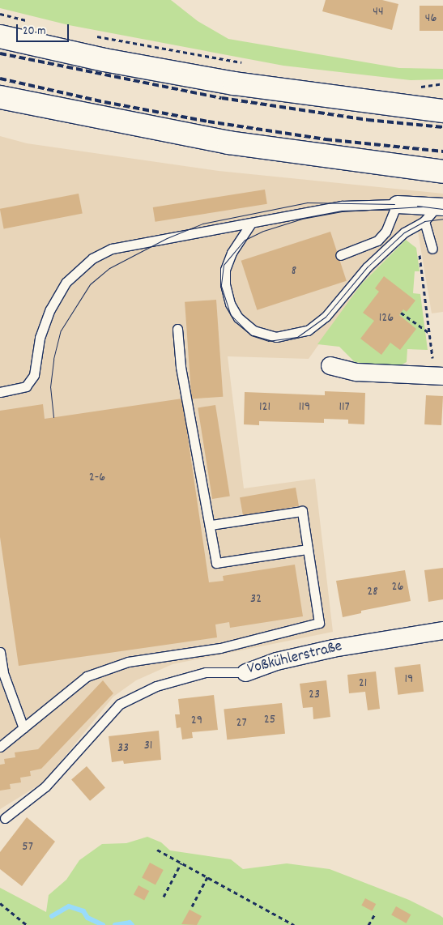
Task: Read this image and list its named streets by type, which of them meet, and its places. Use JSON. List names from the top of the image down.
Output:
{
  "streets": {
    "street": ["Voßkühlerstraße"]
  },
  "house_numbers": [
    "44",
    "46",
    "8",
    "126",
    "121",
    "119",
    "117",
    "2-6",
    "26",
    "28",
    "32",
    "19",
    "21",
    "23",
    "25",
    "29",
    "27",
    "31",
    "33",
    "57"
  ],
  "scale_bar": "20 m"
}
